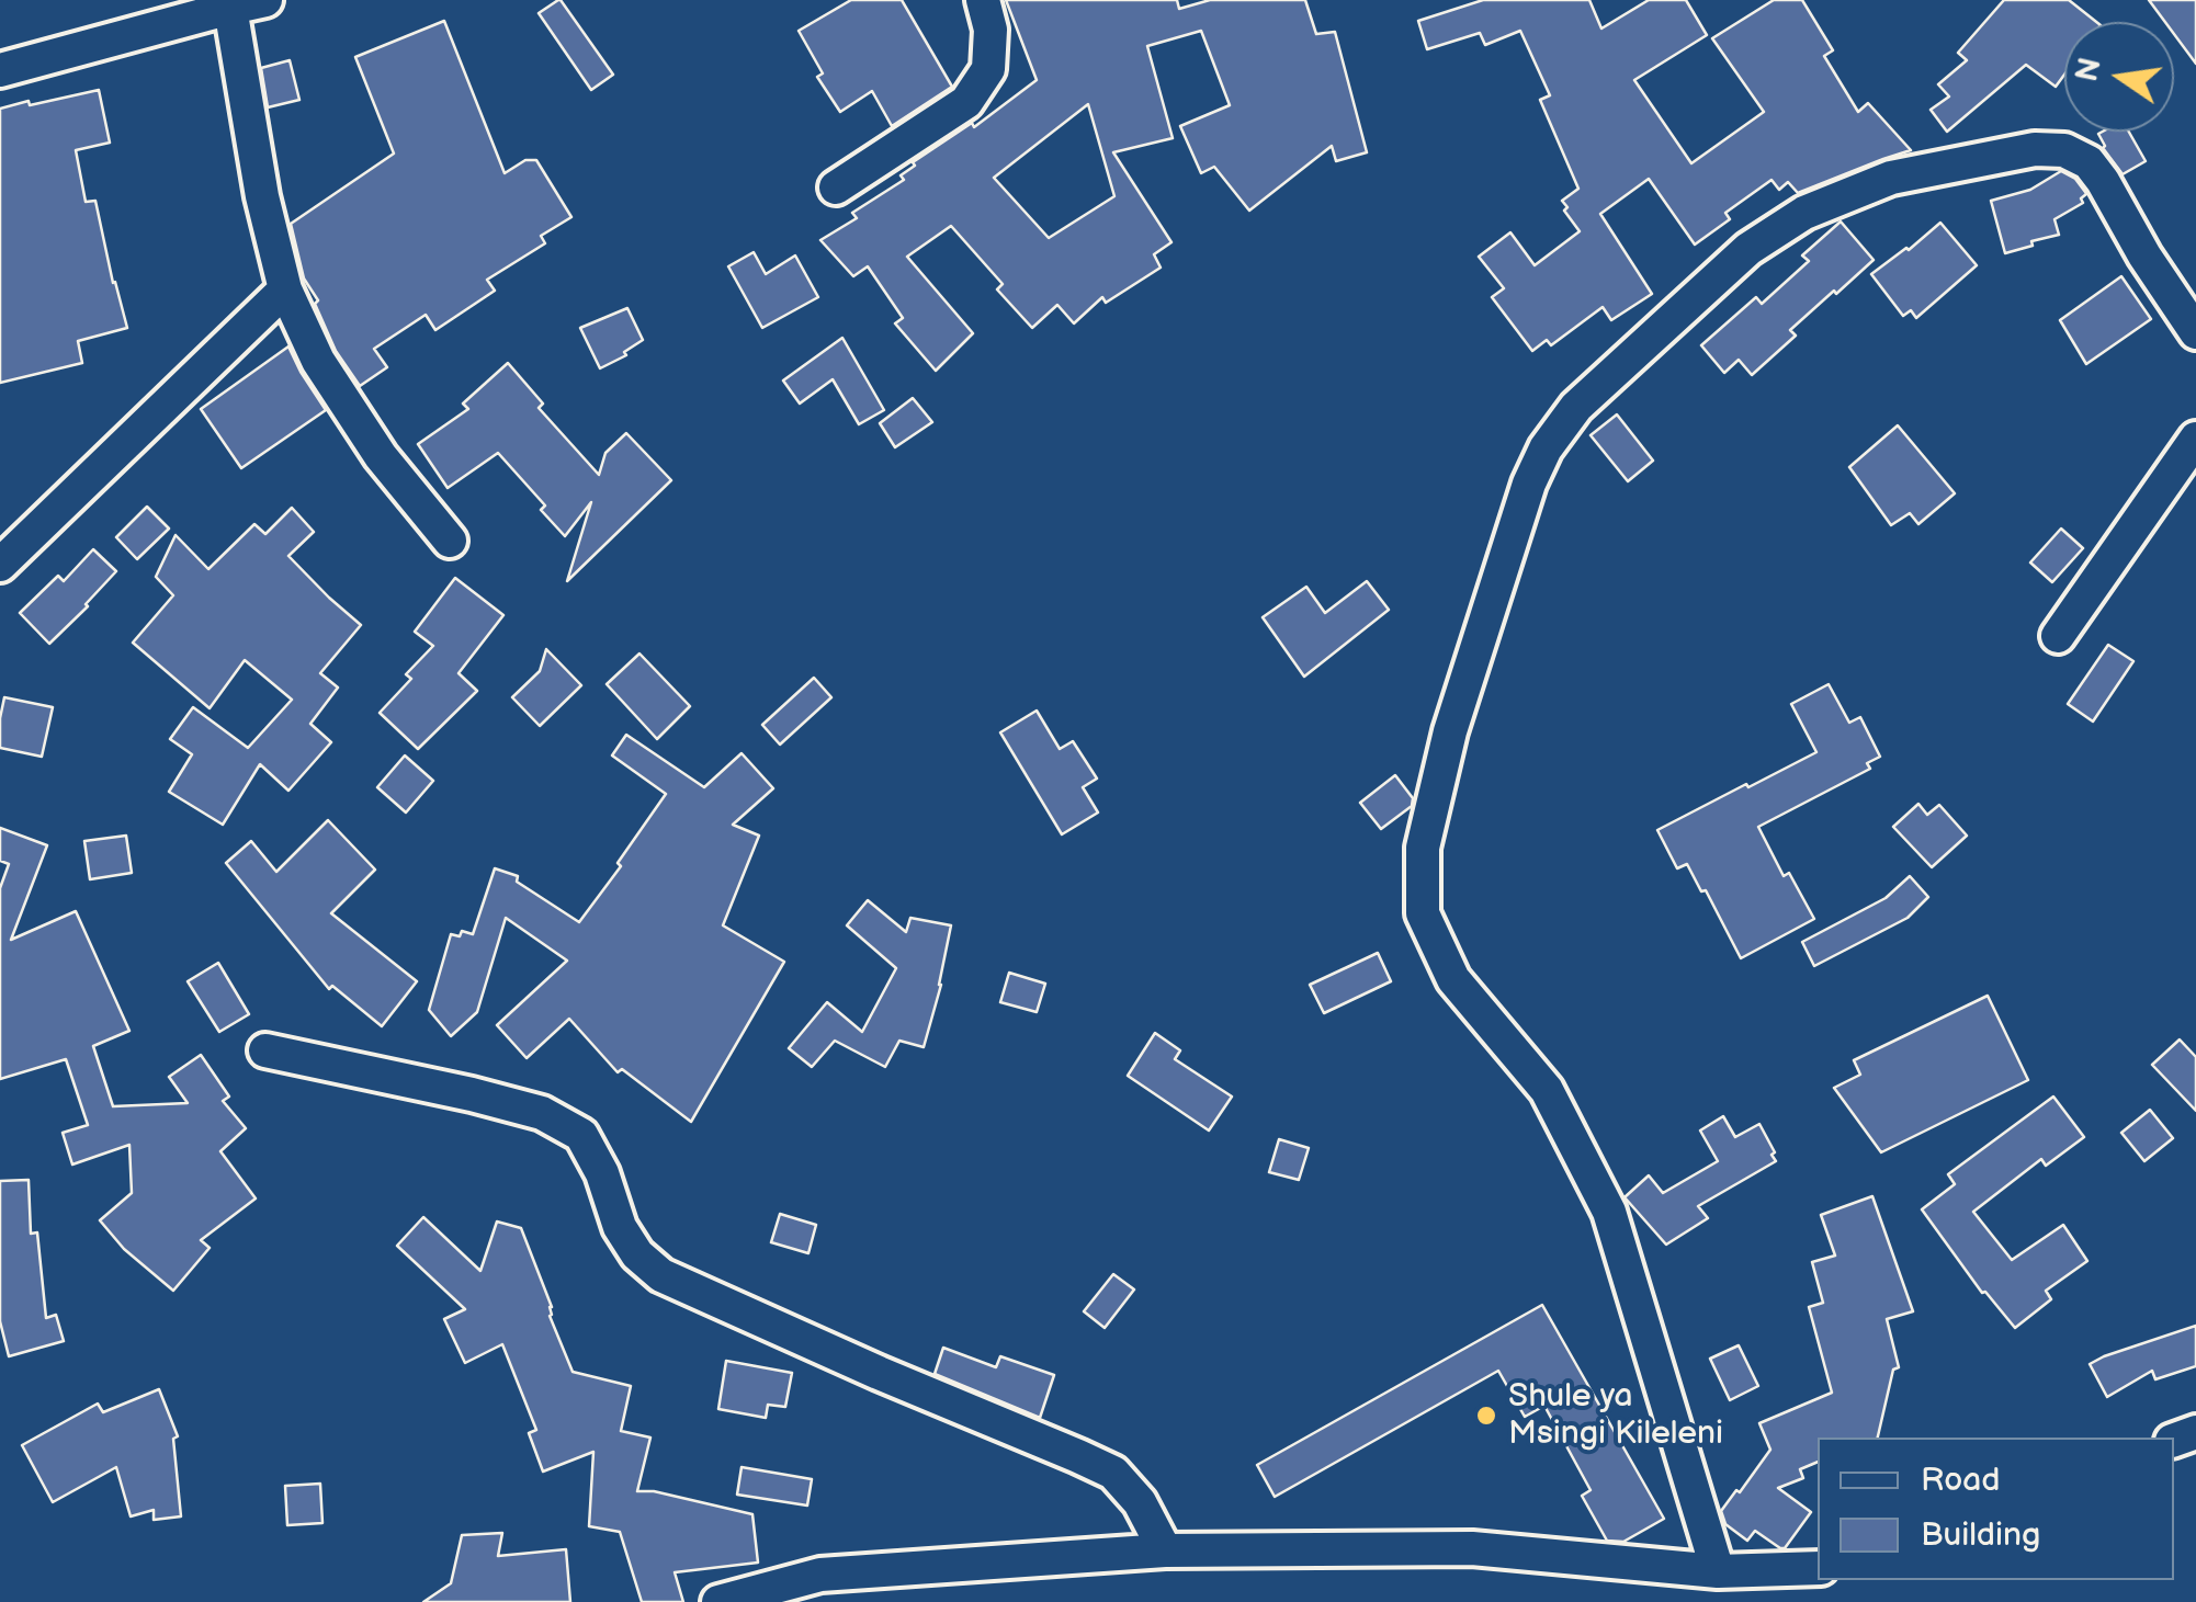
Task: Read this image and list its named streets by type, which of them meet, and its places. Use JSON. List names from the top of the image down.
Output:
{
  "places": ["Shule ya Msingi Kileleni"],
  "legend": ["Road", "Building"],
  "north": "left"
}
